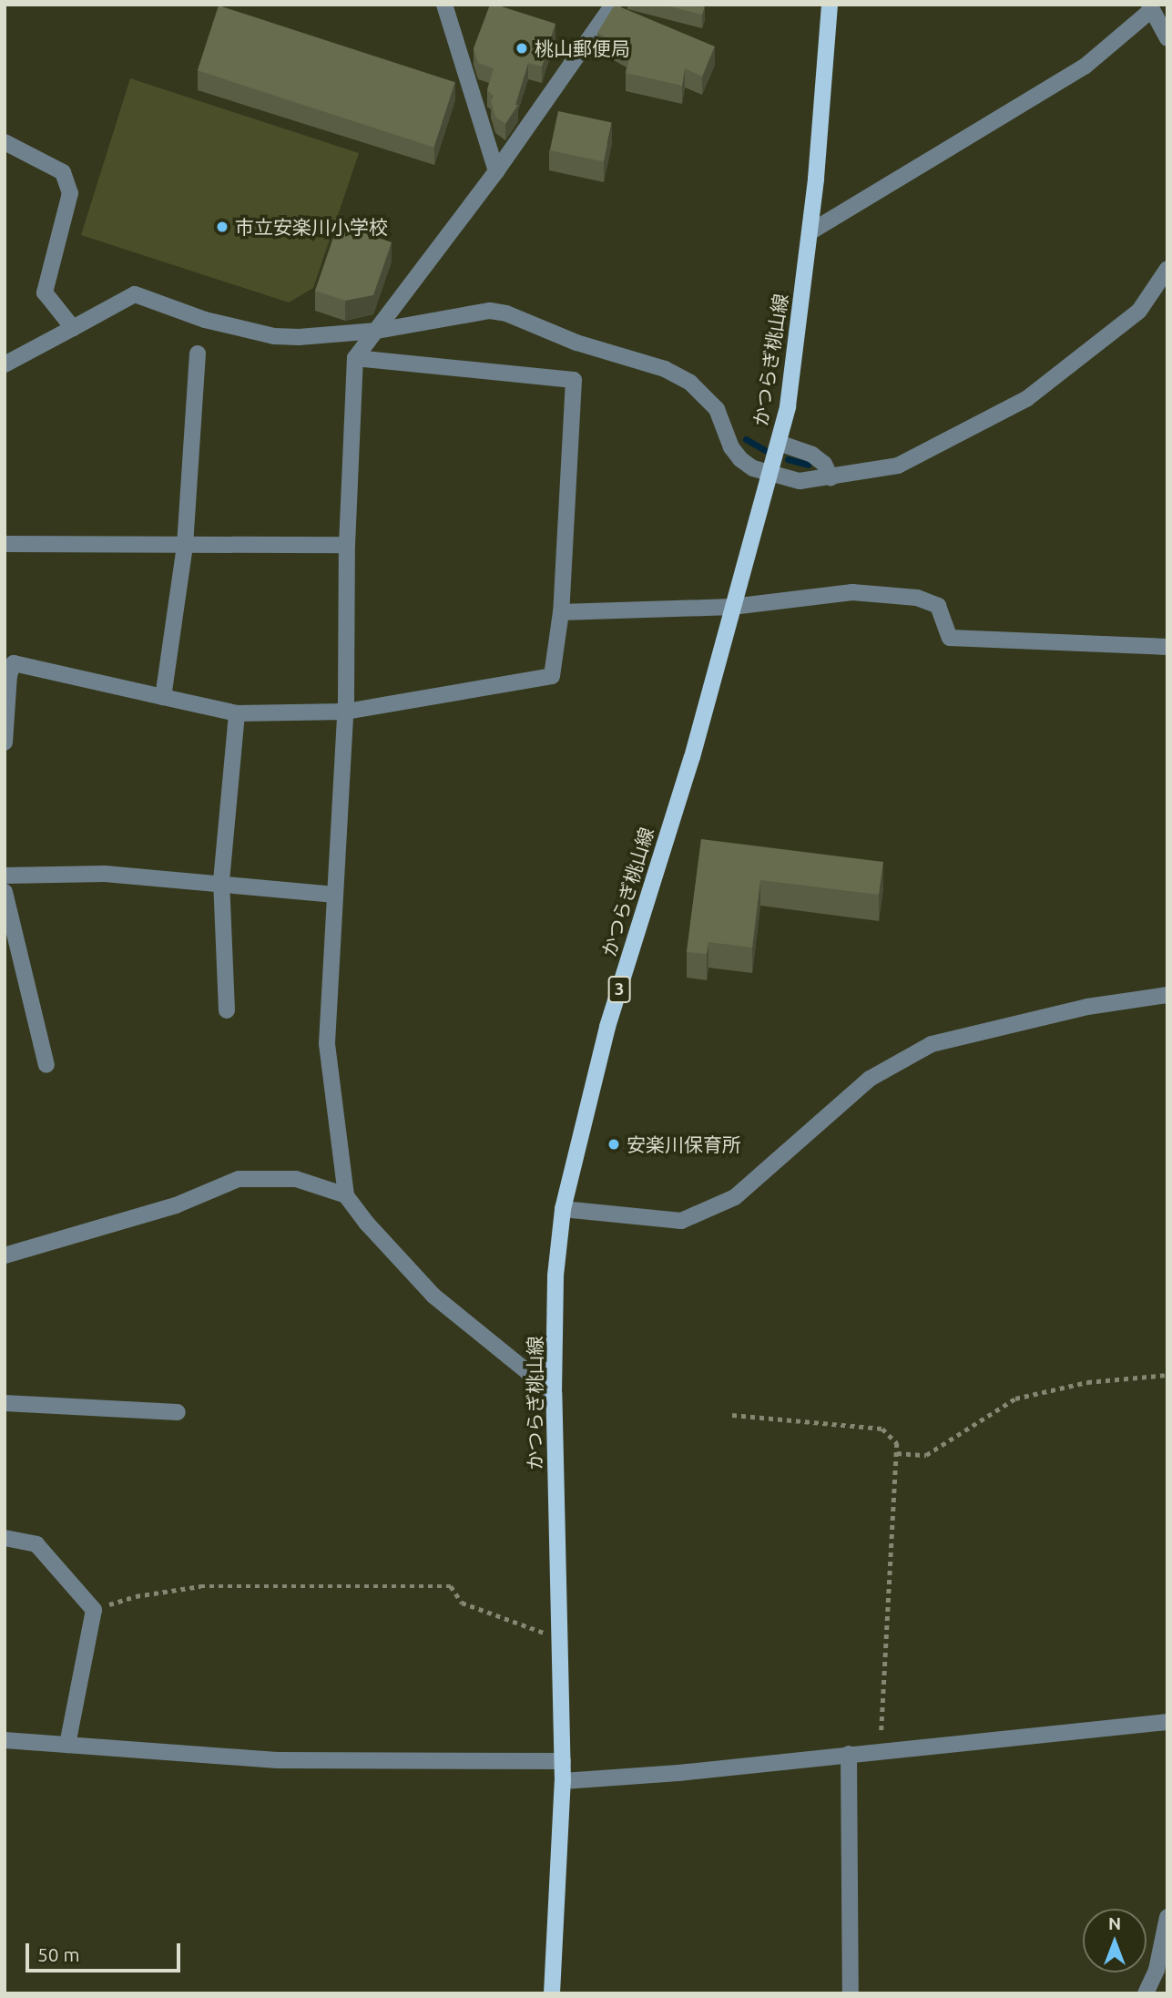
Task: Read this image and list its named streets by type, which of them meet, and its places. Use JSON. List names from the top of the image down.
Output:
{
  "streets": {
    "main road": ["かつらぎ桃山線", "3"]
  },
  "places": ["桃山郵便局", "市立安楽川小学校", "安楽川保育所"],
  "scale_bar": "50 m",
  "north": "top"
}
